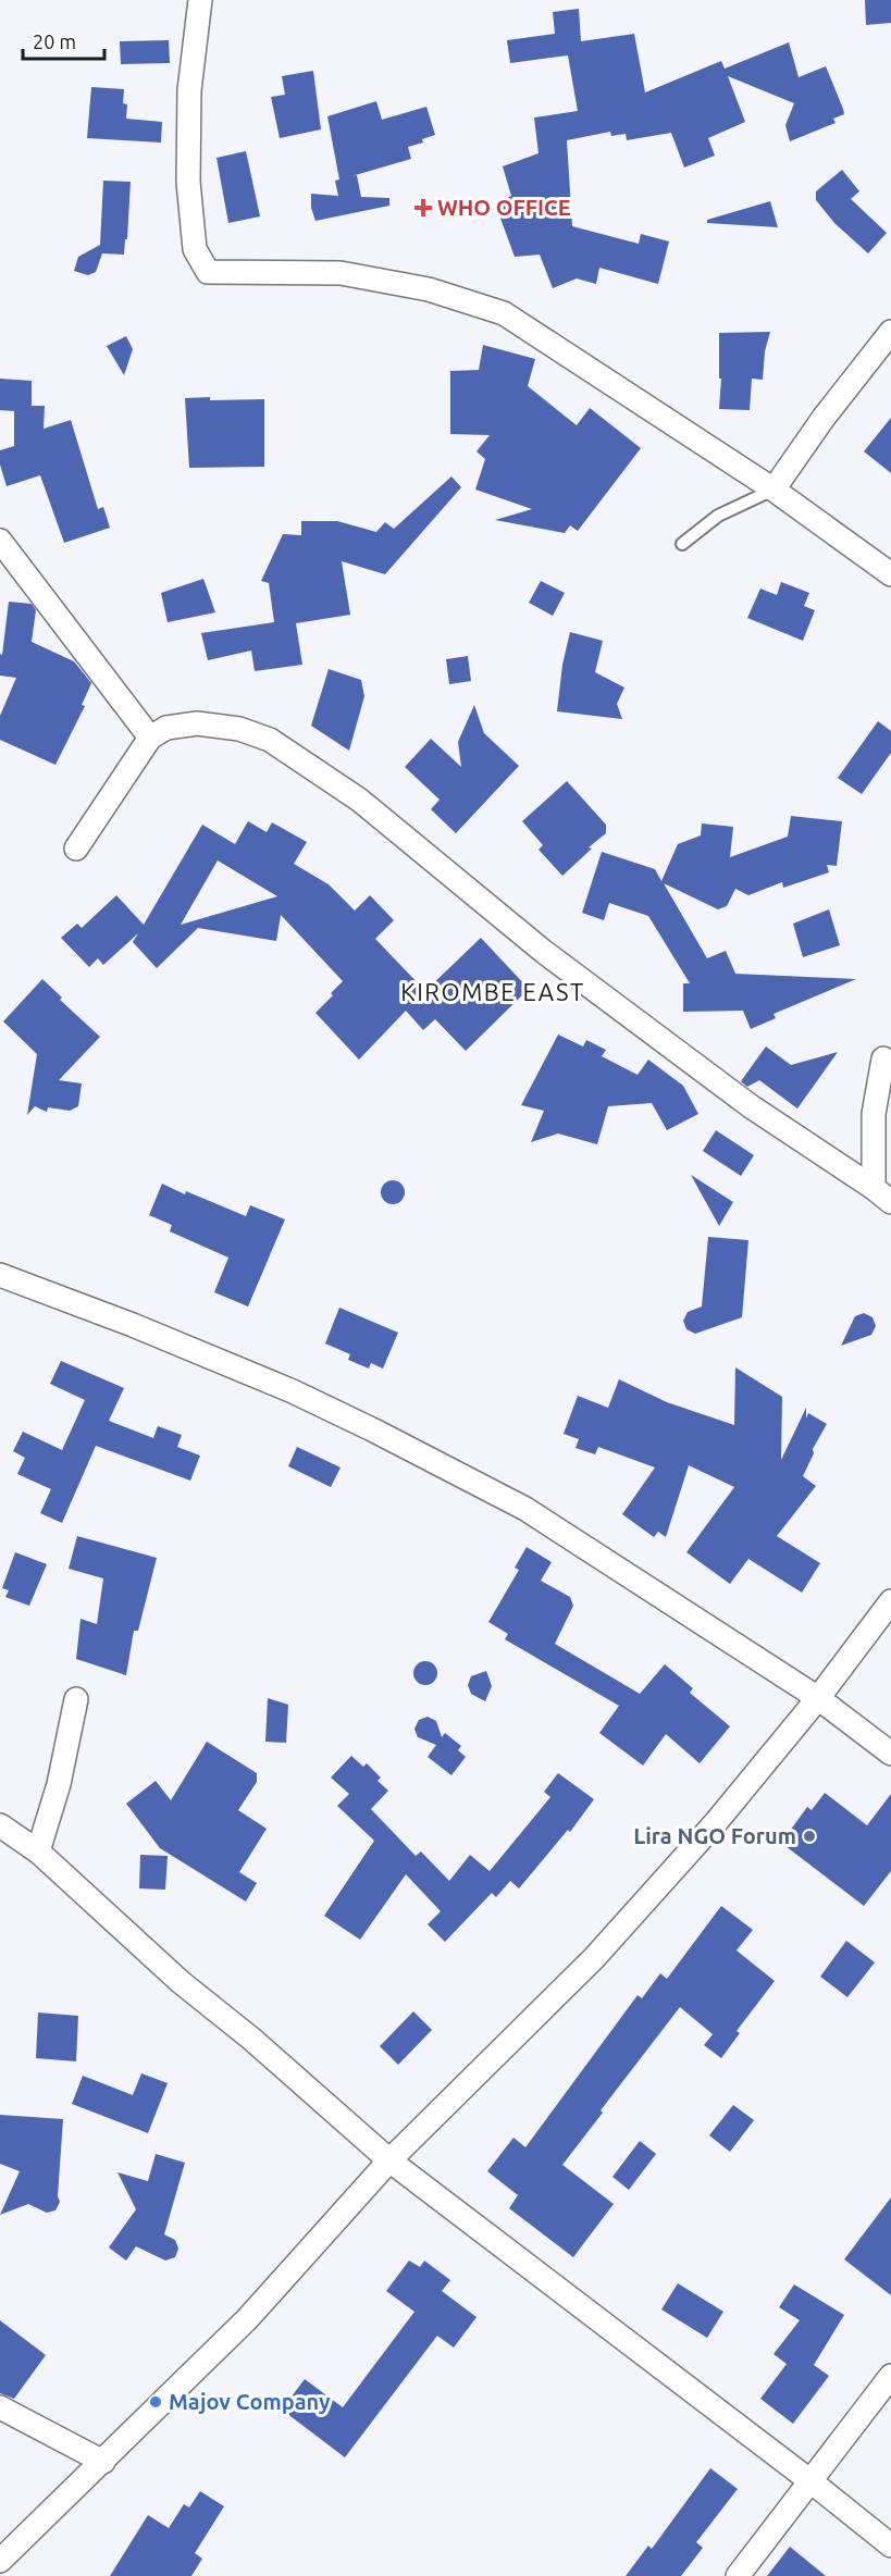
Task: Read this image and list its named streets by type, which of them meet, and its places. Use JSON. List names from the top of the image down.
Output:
{
  "districts": ["KIROMBE EAST"],
  "places": {
    "health": ["WHO OFFICE"],
    "other": ["Lira NGO Forum", "Majov Company"]
  },
  "scale_bar": "20 m"
}
